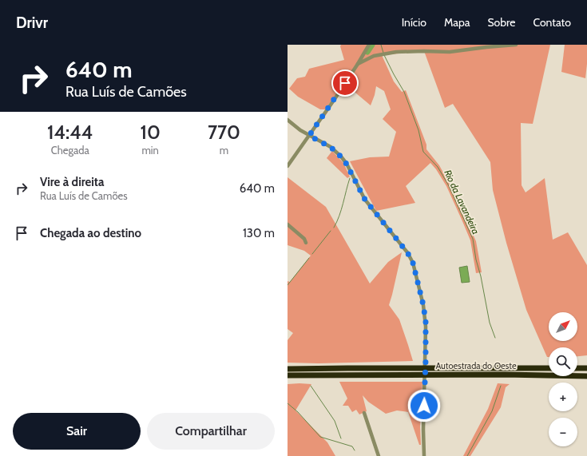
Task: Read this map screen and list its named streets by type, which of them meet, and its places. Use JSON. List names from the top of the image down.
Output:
{
  "streets": {
    "highway": ["Autoestrada do Oeste"]
  },
  "water": ["Rio da Lavandeira"],
  "north": "top right",
  "page": {
    "header": "Drivr",
    "nav": [
      "Início",
      "Mapa",
      "Sobre",
      "Contato"
    ],
    "turn": ["640 m", "Rua Luís de Camões"],
    "eta": [
      "14:44",
      "Chegada",
      "10",
      "min",
      "770",
      "m"
    ],
    "list": [
      {
        "name": "Vire à direita",
        "note": "Rua Luís de Camões",
        "value": "640 m"
      },
      {
        "name": "Chegada ao destino",
        "value": "130 m"
      }
    ],
    "map_buttons": ["+", "−"],
    "buttons": ["Sair", "Compartilhar"]
  }
}
